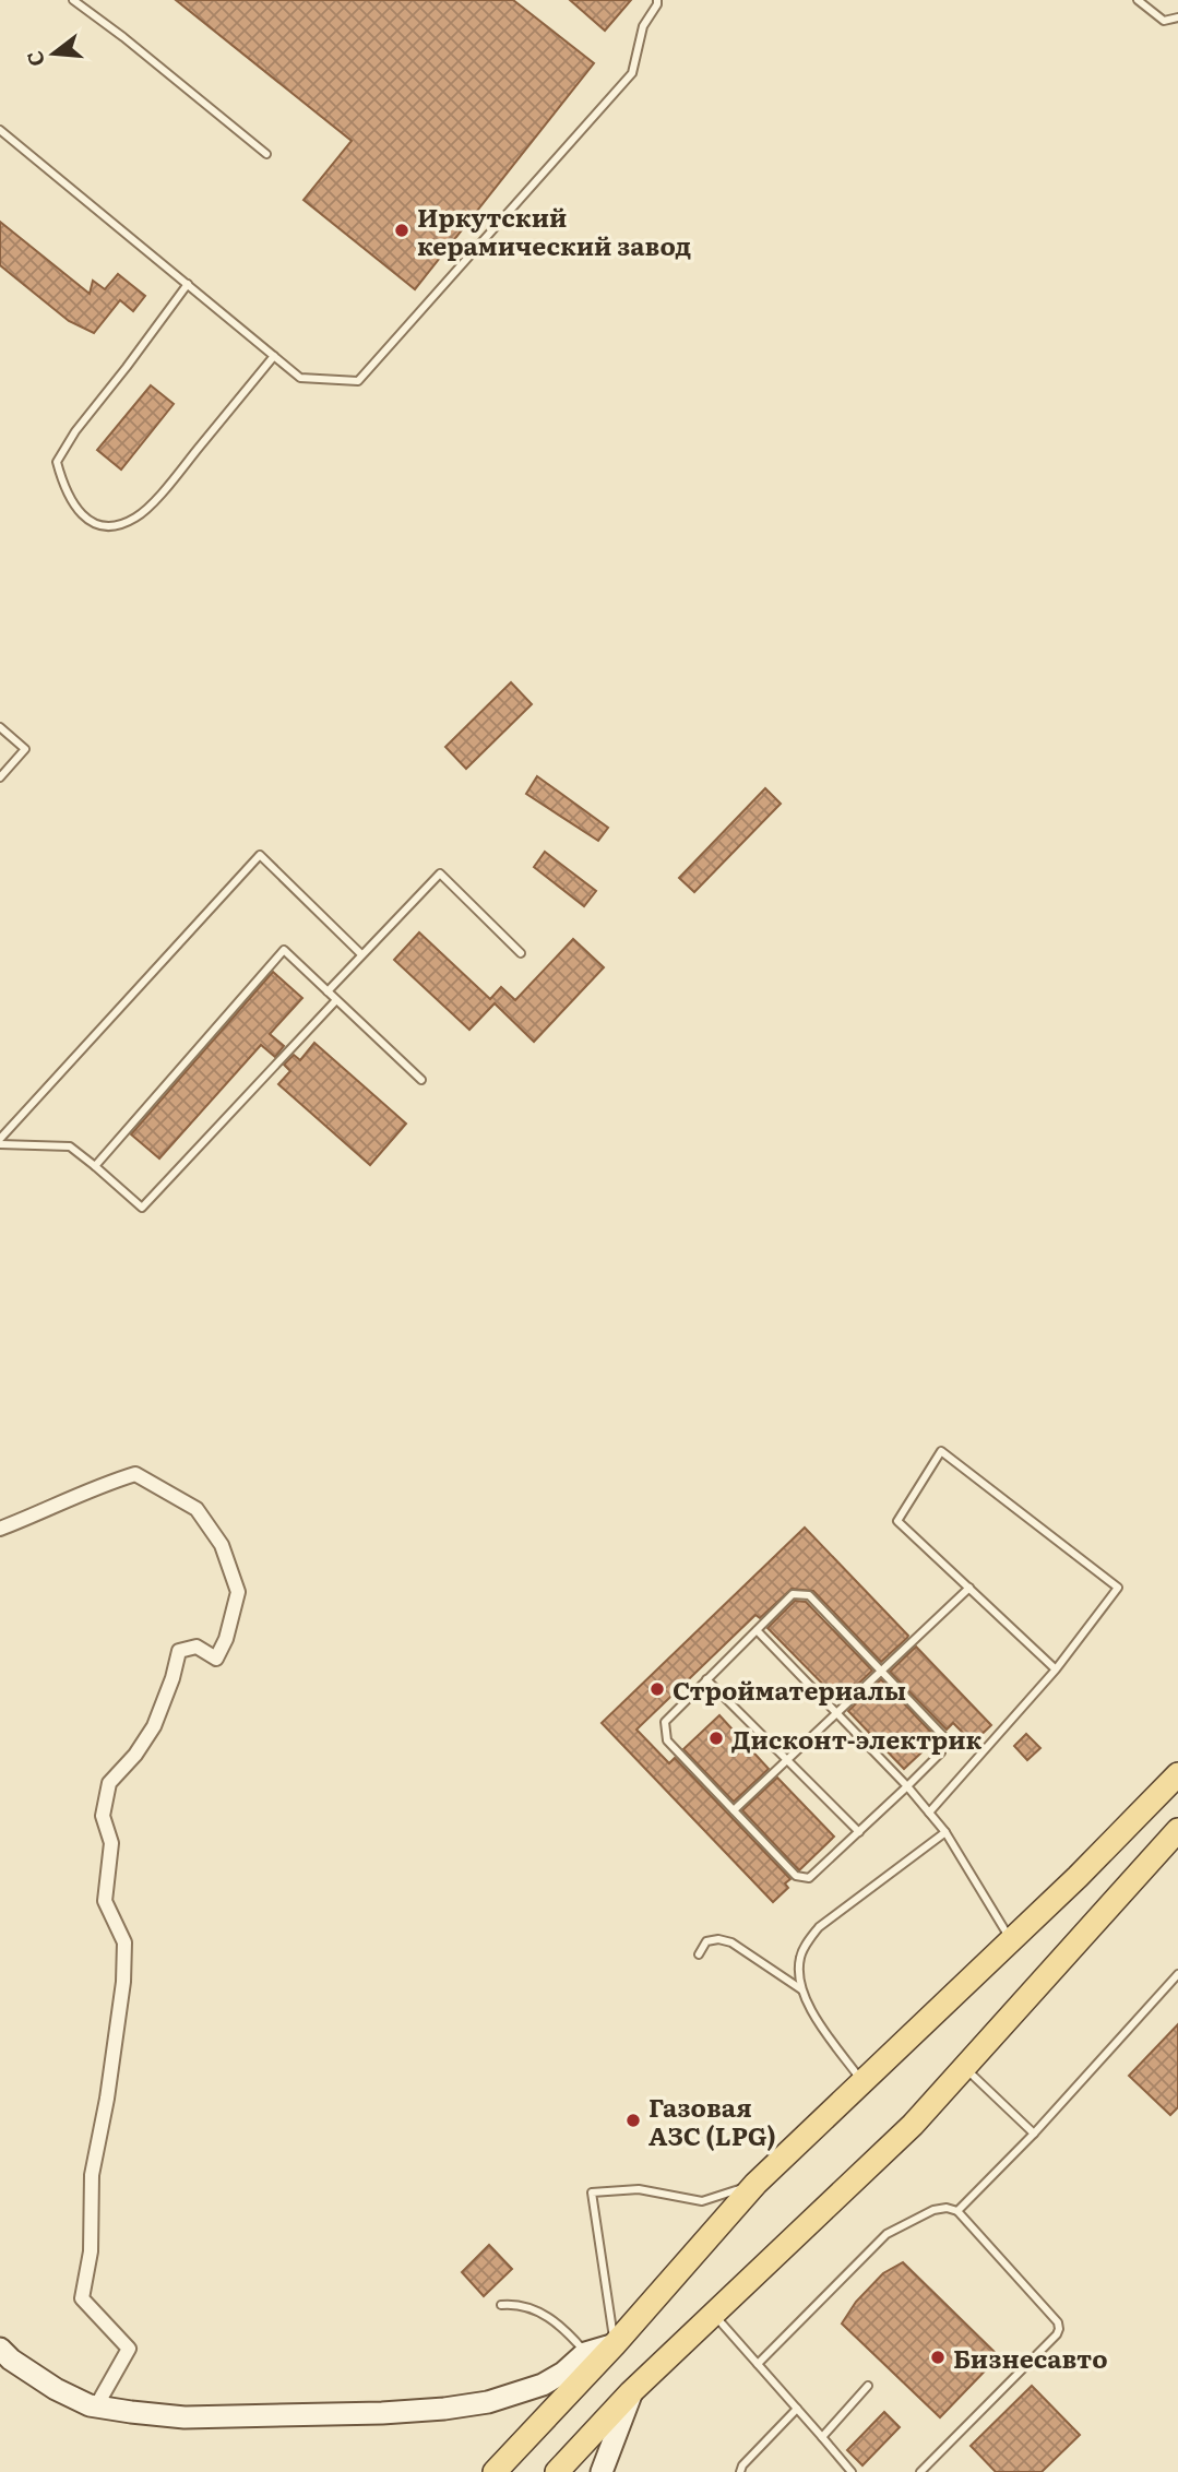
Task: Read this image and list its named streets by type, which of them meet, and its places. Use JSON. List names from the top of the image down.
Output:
{
  "places": [
    "Иркутский керамический завод",
    "Стройматериалы",
    "Дисконт-электрик",
    "Газовая АЗС (LPG)",
    "Бизнесавто"
  ],
  "north": "left"
}
